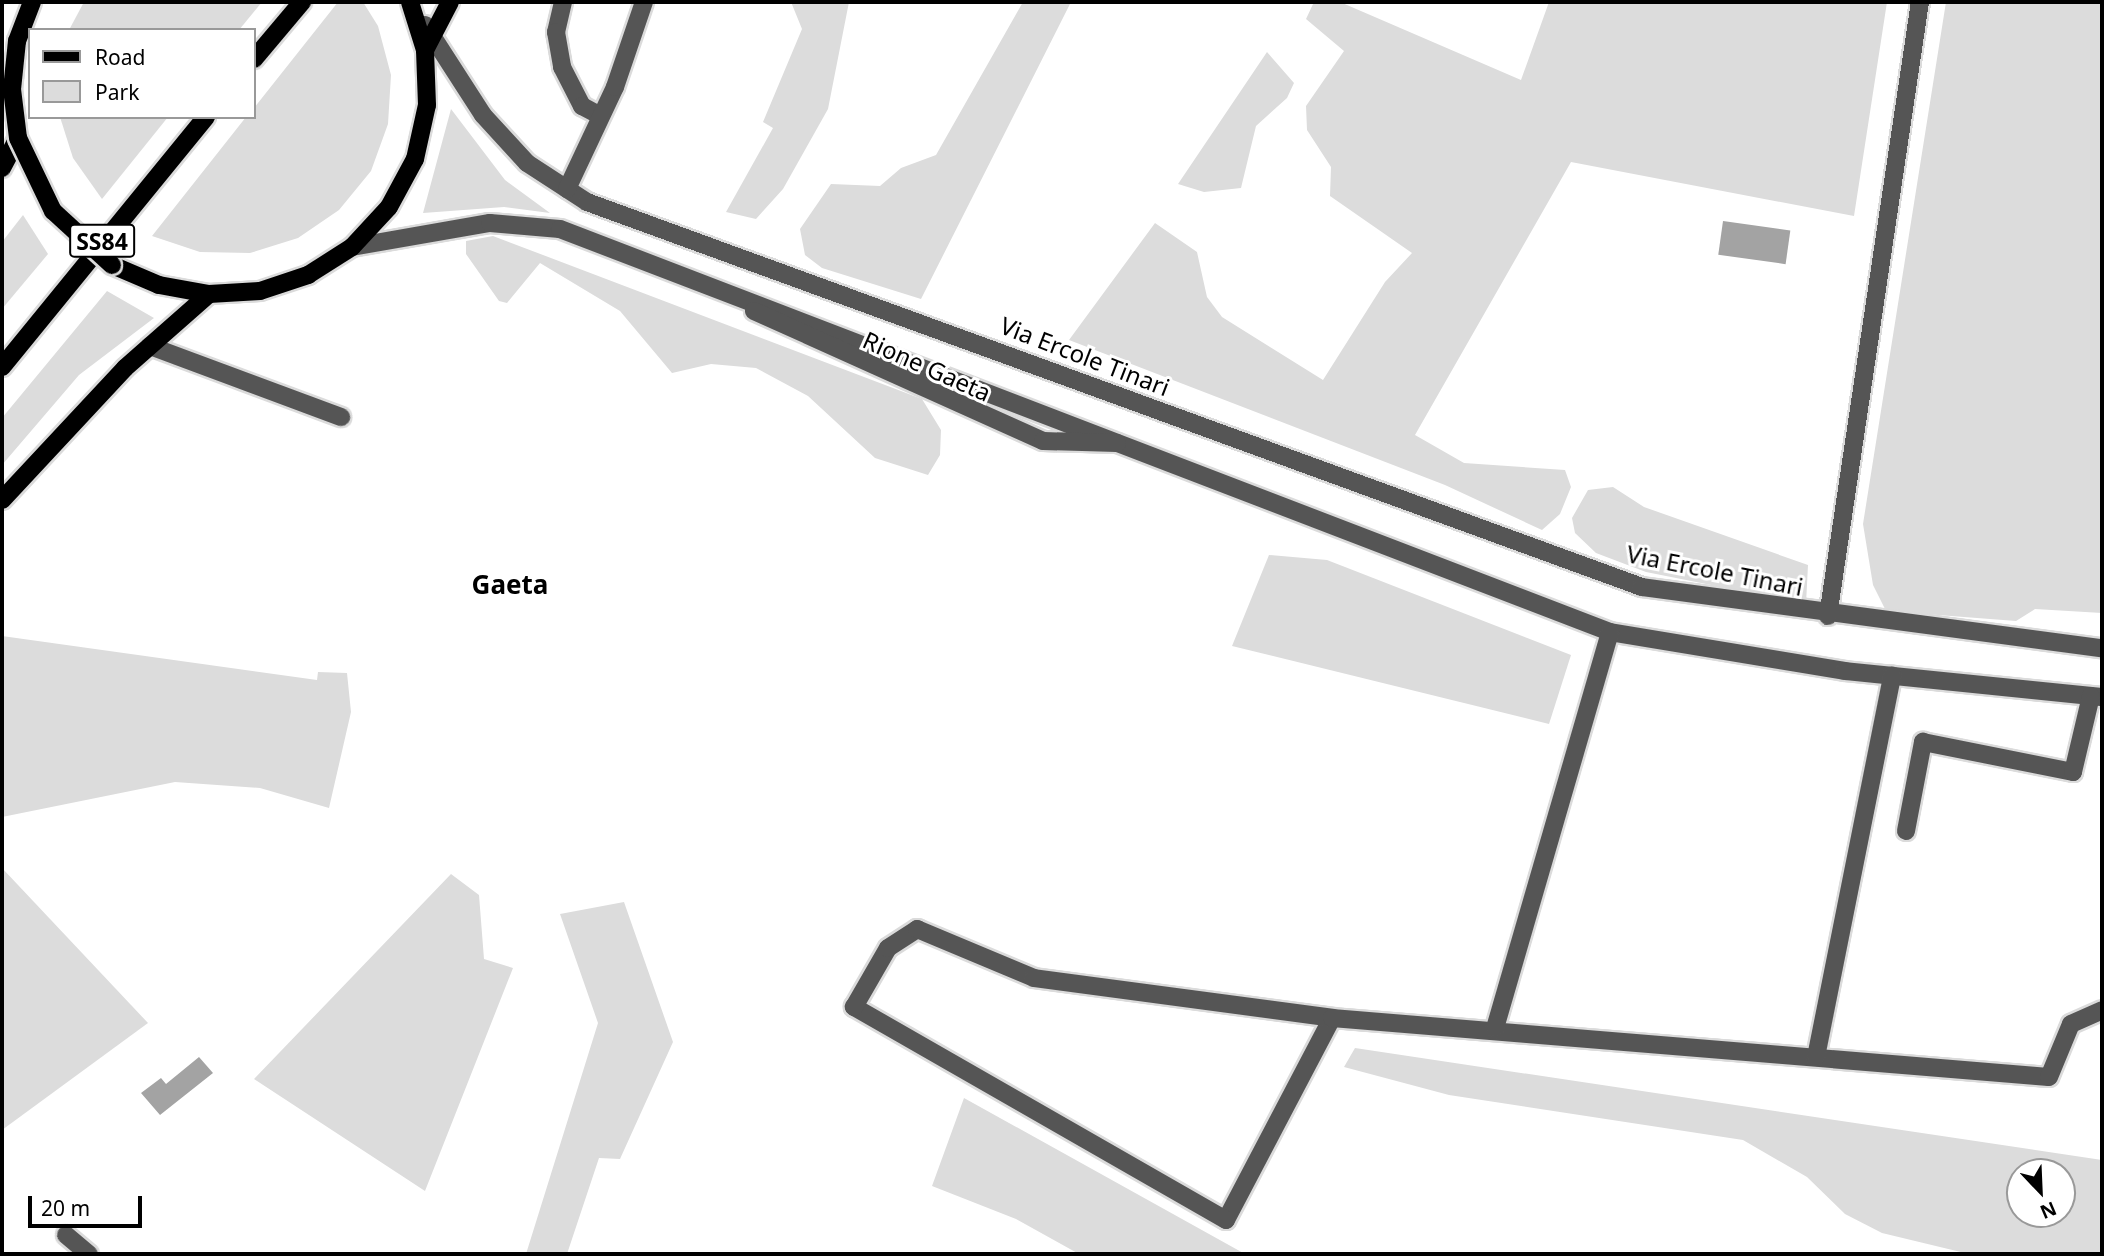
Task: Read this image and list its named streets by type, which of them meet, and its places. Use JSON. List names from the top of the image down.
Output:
{
  "streets": {
    "main road": ["SS84", "Via Ercole Tinari"],
    "street": ["Rione Gaeta"]
  },
  "crossings": [
    ["Via Ercole Tinari", "Rione Gaeta"]
  ],
  "districts": ["Gaeta"],
  "legend": ["Road", "Park"],
  "scale_bar": "20 m",
  "north": "bottom right"
}
